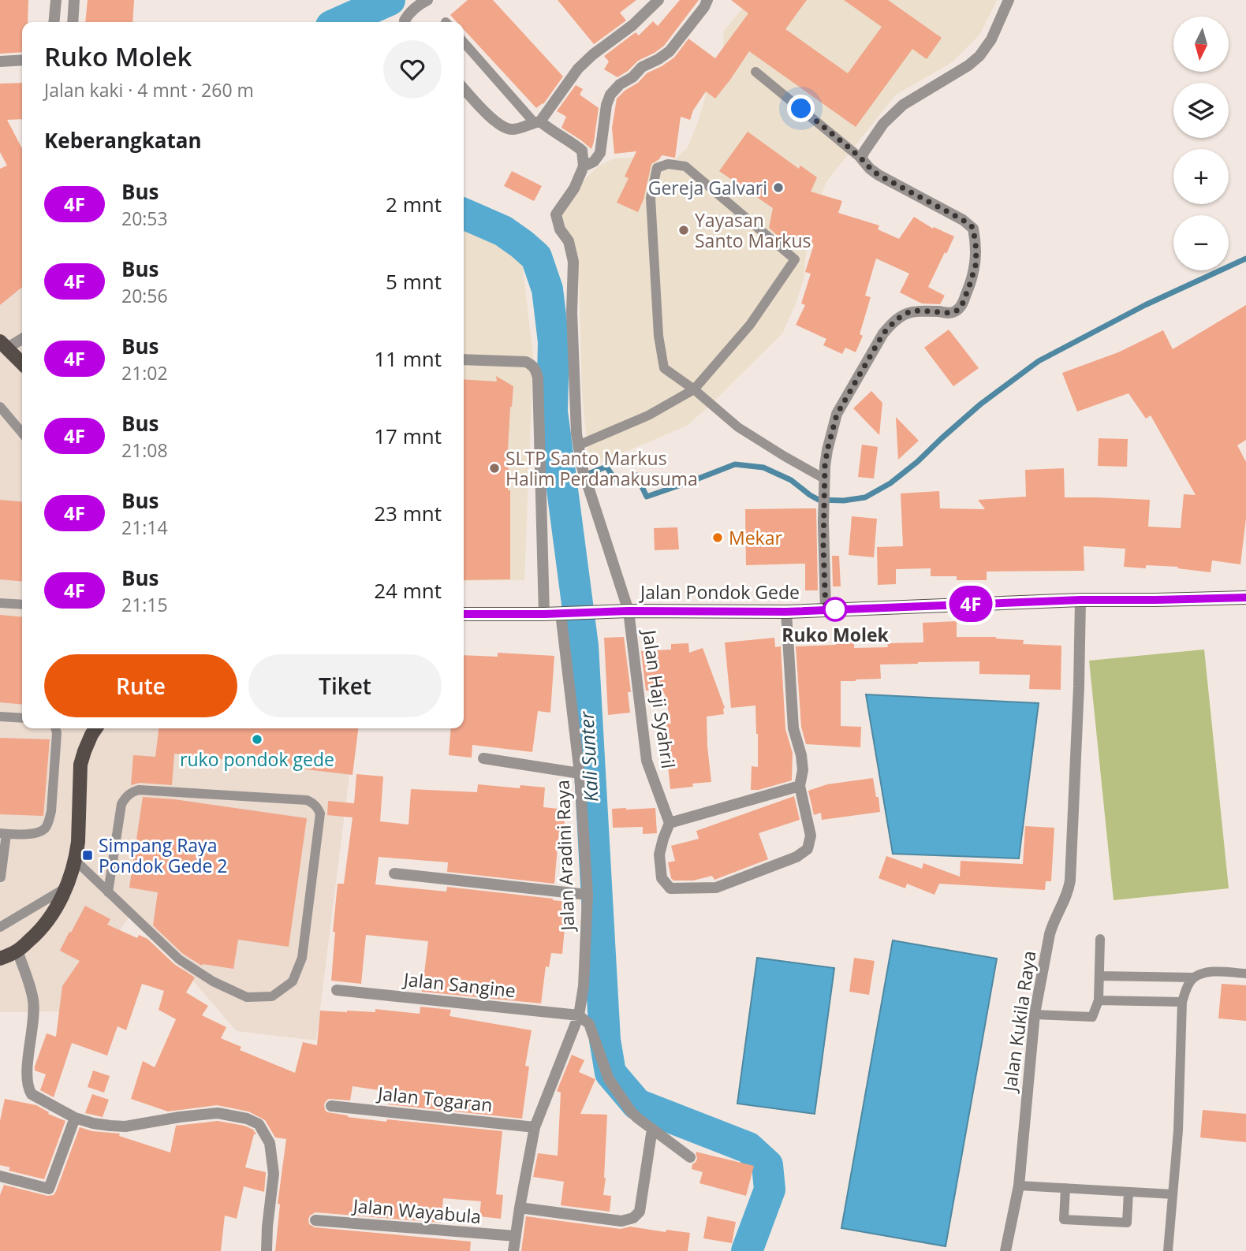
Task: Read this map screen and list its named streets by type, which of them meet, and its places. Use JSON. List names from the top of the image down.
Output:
{
  "streets": {
    "main road": ["Jalan Pondok Gede"],
    "street": [
      "Jalan Haji Syahril",
      "Jalan Aradini Raya",
      "Jalan Sangine",
      "Jalan Kukila Raya",
      "Jalan Togaran",
      "Jalan Wayabula"
    ]
  },
  "crossings": [
    ["Jalan Pondok Gede", "Jalan Haji Syahril"],
    ["Jalan Pondok Gede", "Jalan Aradini Raya"],
    ["Jalan Pondok Gede", "Jalan Kukila Raya"],
    ["Jalan Aradini Raya", "Jalan Sangine"],
    ["Jalan Aradini Raya", "Jalan Togaran"],
    ["Jalan Aradini Raya", "Jalan Wayabula"]
  ],
  "water": ["Kali Sunter"],
  "places": {
    "other": [
      "Gereja Galvari",
      "Yayasan Santo Markus",
      "SLTP Santo Markus Halim Perdanakusuma",
      "Mekar",
      "Ruko Molek",
      "ruko pondok gede"
    ],
    "transit": ["Simpang Raya Pondok Gede 2"]
  },
  "lines": ["bus line 4F"],
  "north": "bottom",
  "page": {
    "on_map": "4F",
    "map_buttons": ["+", "−"],
    "heading": [
      ["Ruko Molek", "Jalan kaki · 4 mnt · 260 m"],
      "Keberangkatan"
    ],
    "list": [
      {
        "mark": "4F",
        "name": "Bus",
        "note": "20:53",
        "value": "2 mnt"
      },
      {
        "mark": "4F",
        "name": "Bus",
        "note": "20:56",
        "value": "5 mnt"
      },
      {
        "mark": "4F",
        "name": "Bus",
        "note": "21:02",
        "value": "11 mnt"
      },
      {
        "mark": "4F",
        "name": "Bus",
        "note": "21:08",
        "value": "17 mnt"
      },
      {
        "mark": "4F",
        "name": "Bus",
        "note": "21:14",
        "value": "23 mnt"
      },
      {
        "mark": "4F",
        "name": "Bus",
        "note": "21:15",
        "value": "24 mnt"
      }
    ],
    "buttons": ["Rute", "Tiket"]
  }
}
